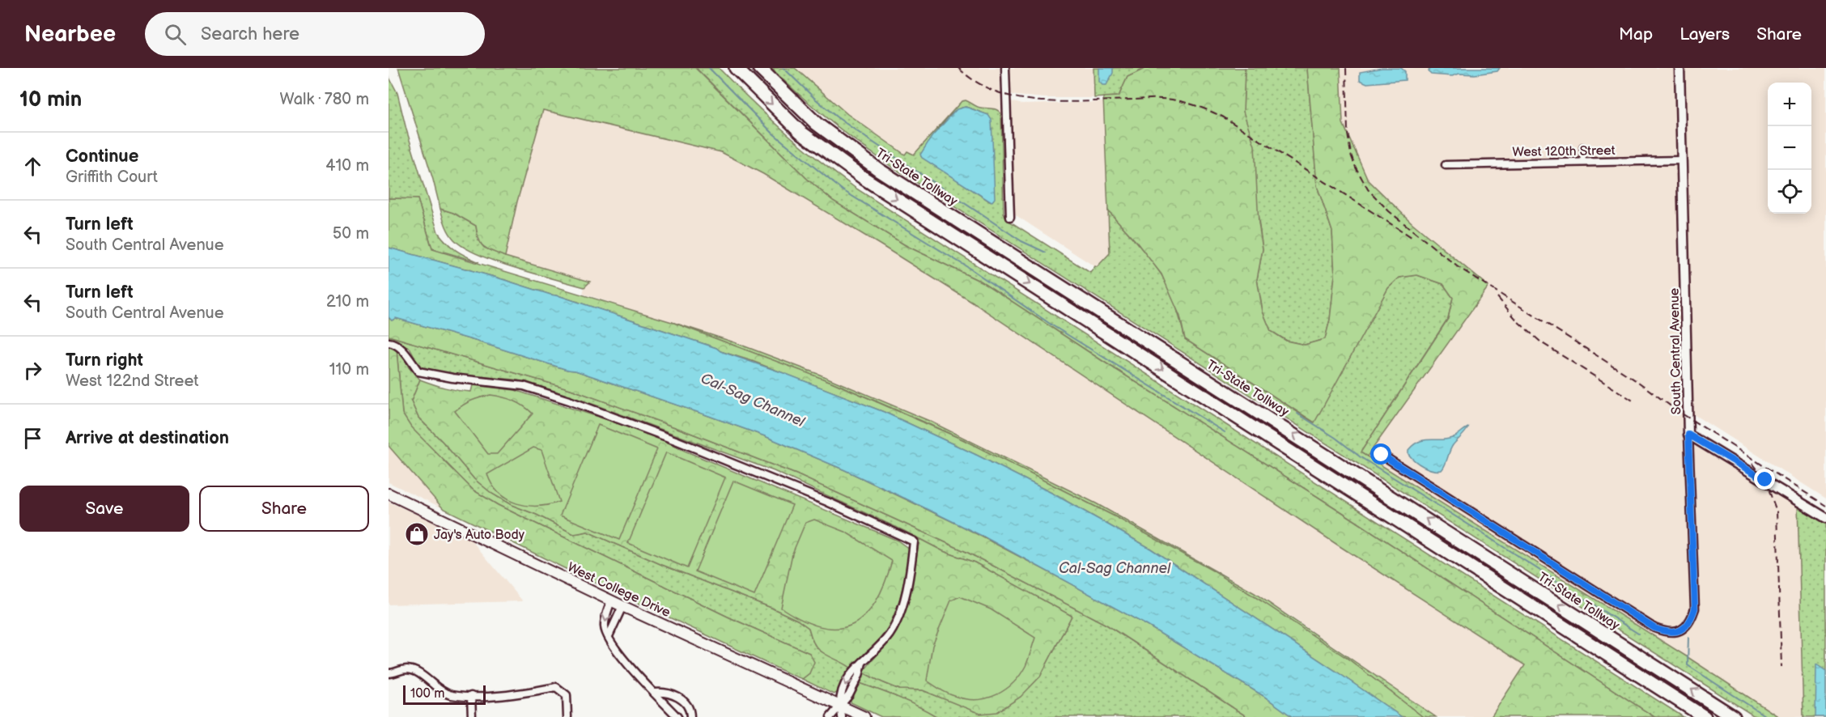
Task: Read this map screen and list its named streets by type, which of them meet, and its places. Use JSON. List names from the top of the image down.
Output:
{
  "streets": {
    "highway": ["Tri-State Tollway"],
    "main road": ["West College Drive"],
    "street": ["West 120th Street", "South Central Avenue"]
  },
  "crossings": [
    ["West 120th Street", "South Central Avenue"]
  ],
  "water": ["Cal-Sag Channel"],
  "places": {
    "shop": ["Jay's Auto Body"]
  },
  "scale_bar": "100 m",
  "page": {
    "header": "Nearbee",
    "search": "Search here",
    "nav": ["Map", "Layers", "Share"],
    "heading": ["10 min", "Walk · 780 m"],
    "map_buttons": ["+", "−"],
    "list": [
      ["Continue", "Griffith Court", "410 m"],
      ["Turn left", "South Central Avenue", "50 m"],
      ["Turn left", "South Central Avenue", "210 m"],
      ["Turn right", "West 122nd Street", "110 m"],
      "Arrive at destination"
    ],
    "buttons": ["Save", "Share"],
    "scale": "100 m"
  }
}
